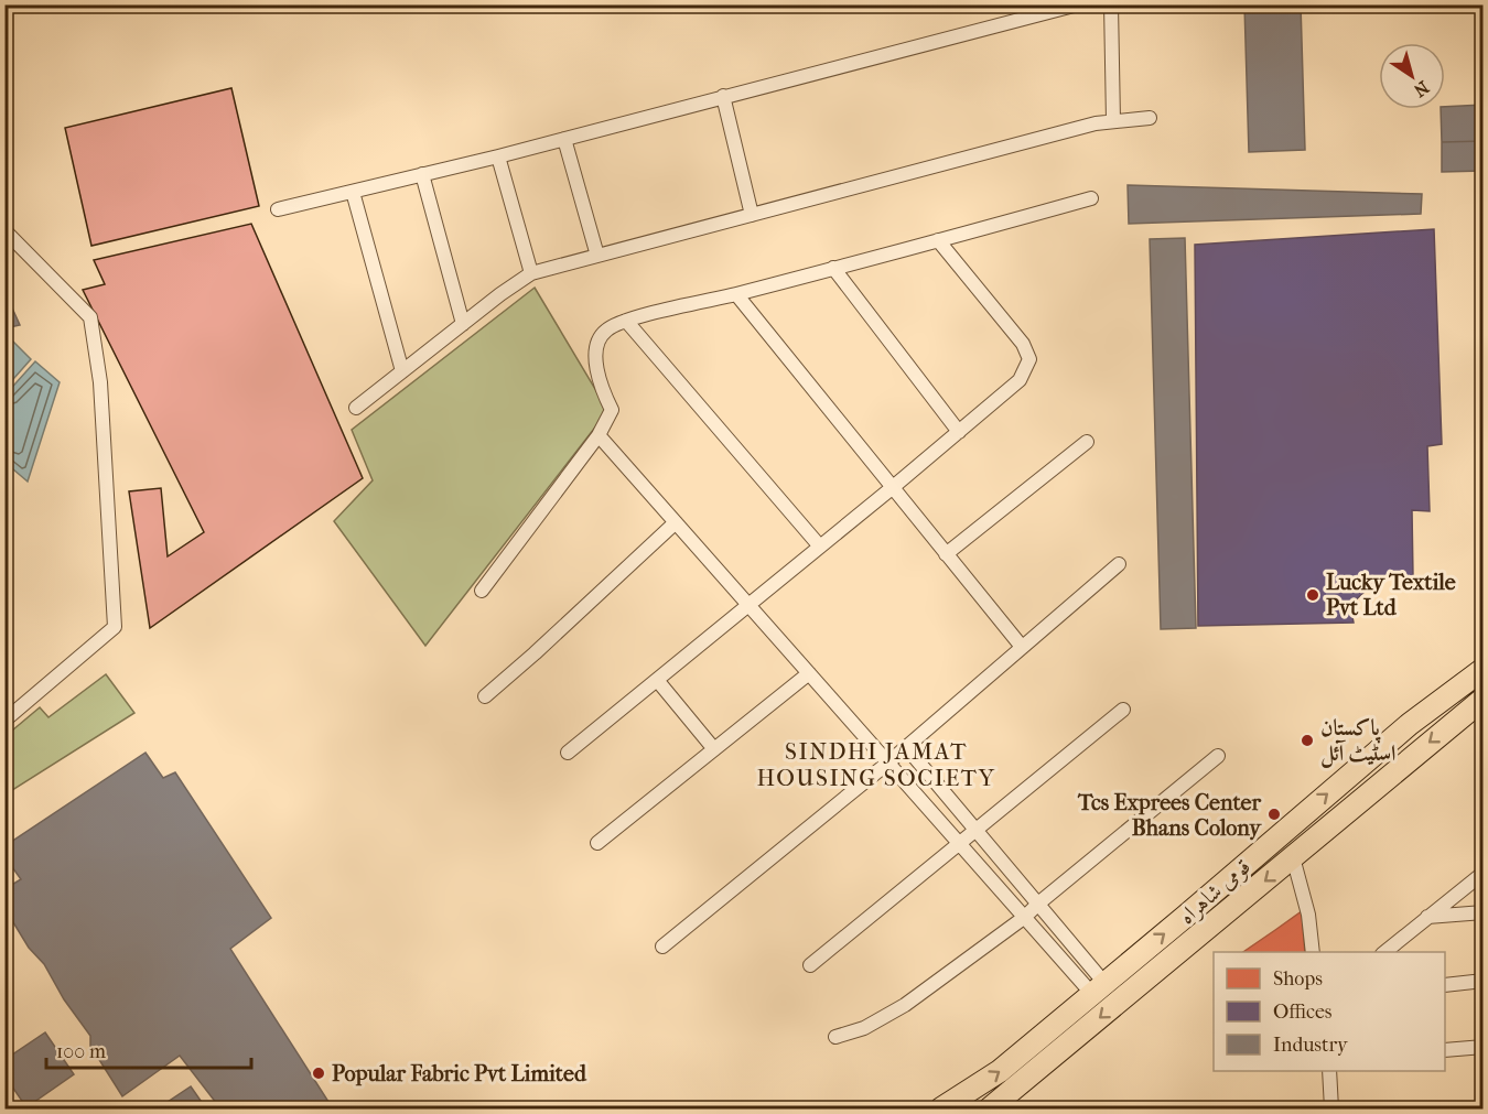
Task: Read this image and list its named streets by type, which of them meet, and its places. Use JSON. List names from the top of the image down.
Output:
{
  "streets": {
    "highway": ["قومی شاہراہ"]
  },
  "districts": ["SINDHI JAMAT HOUSING SOCIETY"],
  "places": [
    "Lucky Textile Pvt Ltd",
    "پاکستان اسٹیٹ آئل",
    "Tcs Exprees Center Bhans Colony",
    "Popular Fabric Pvt Limited"
  ],
  "legend": ["Shops", "Offices", "Industry"],
  "scale_bar": "100 m",
  "north": "bottom right"
}
